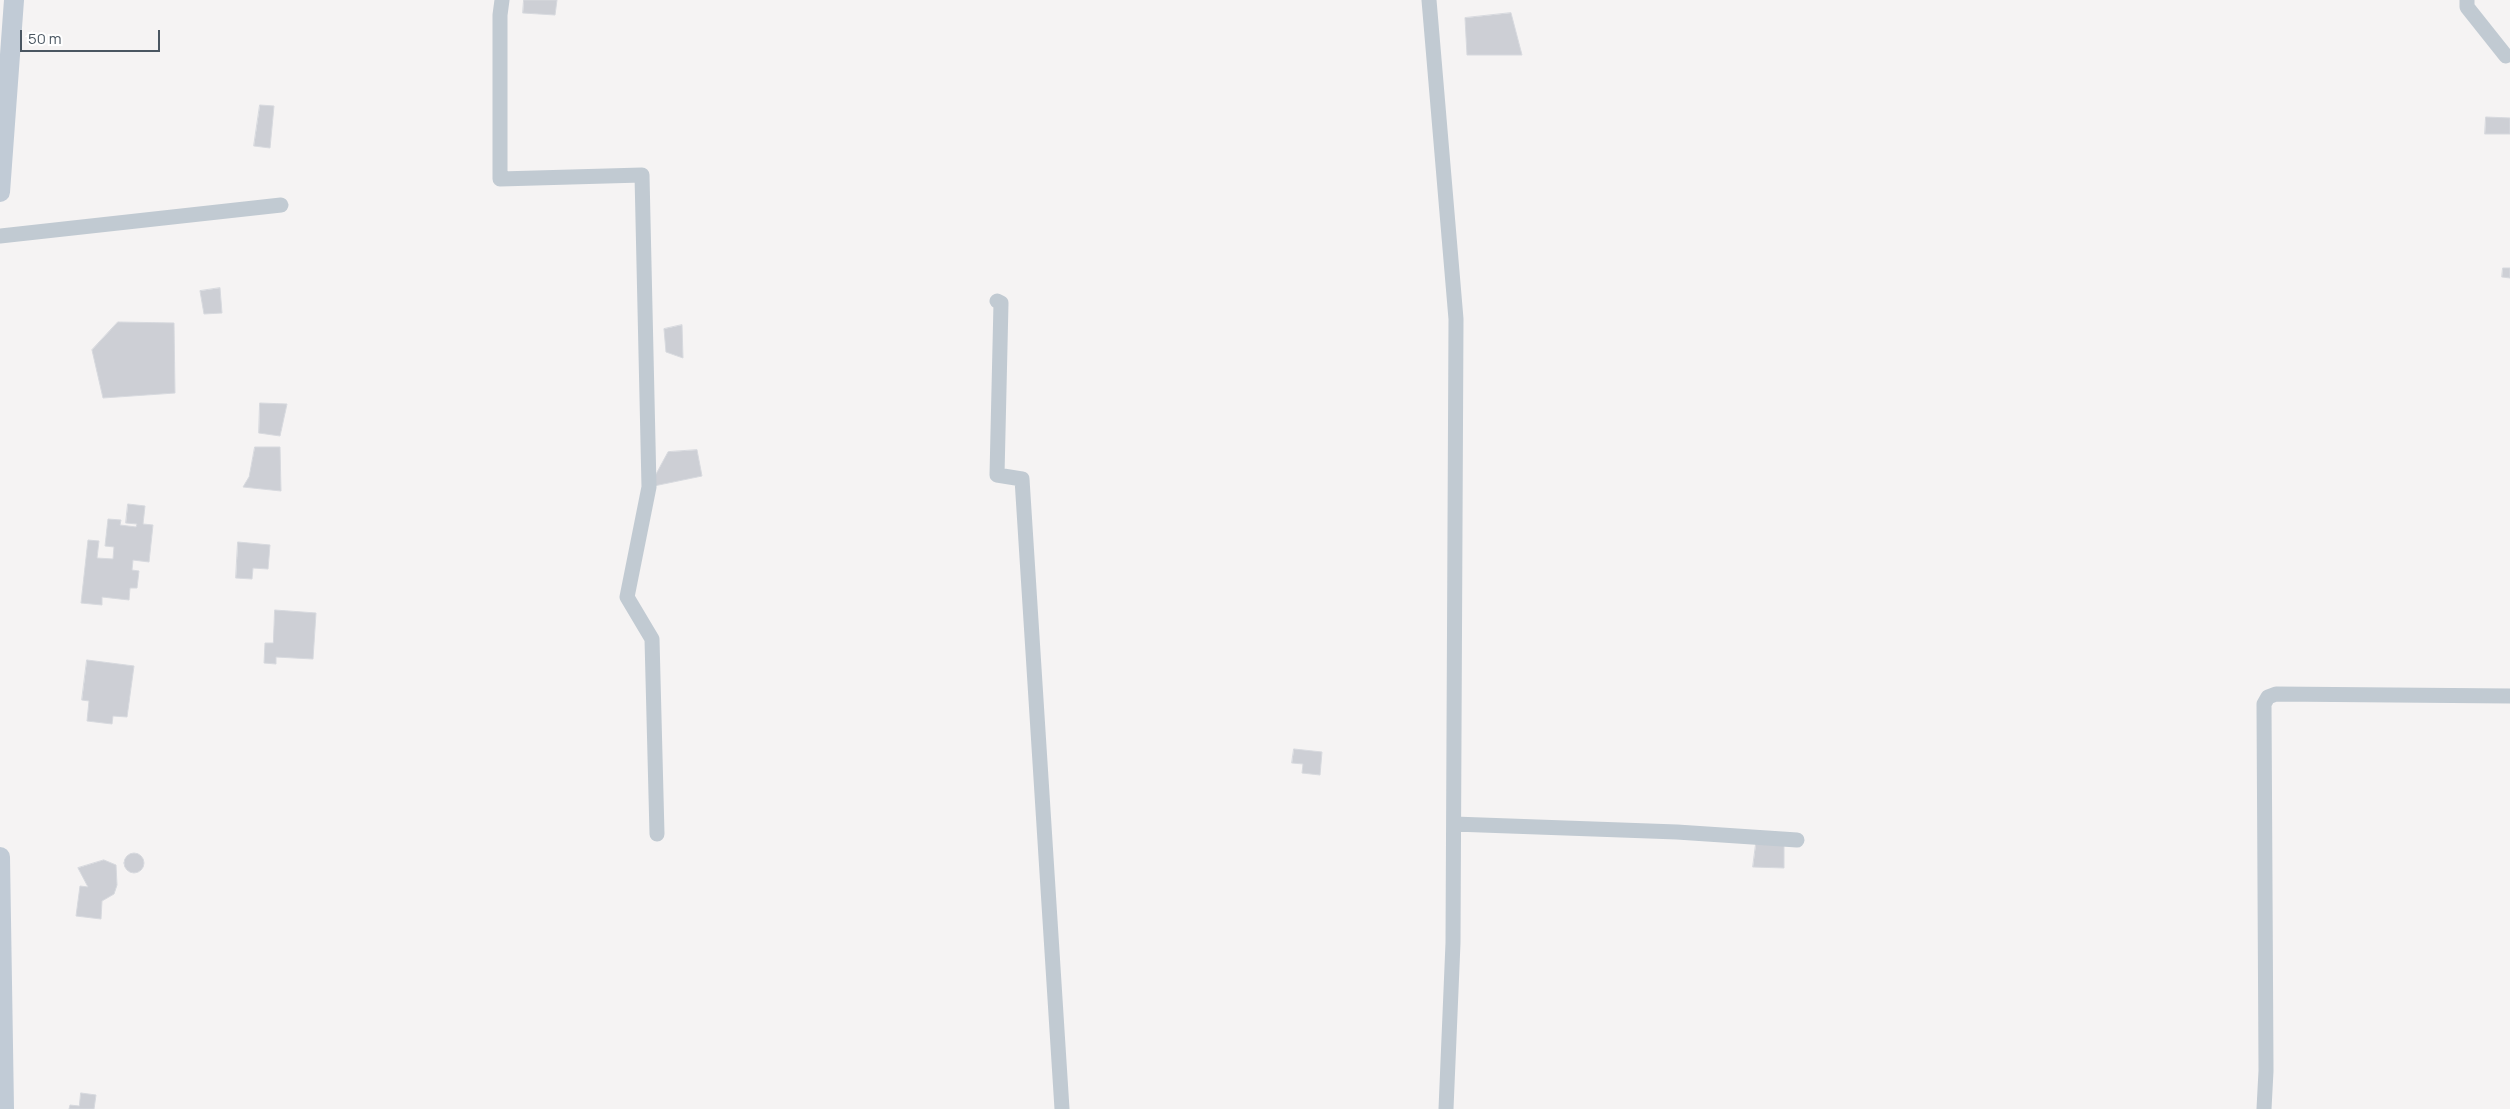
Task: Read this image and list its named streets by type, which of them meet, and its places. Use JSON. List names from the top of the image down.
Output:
{
  "scale_bar": "50 m"
}
